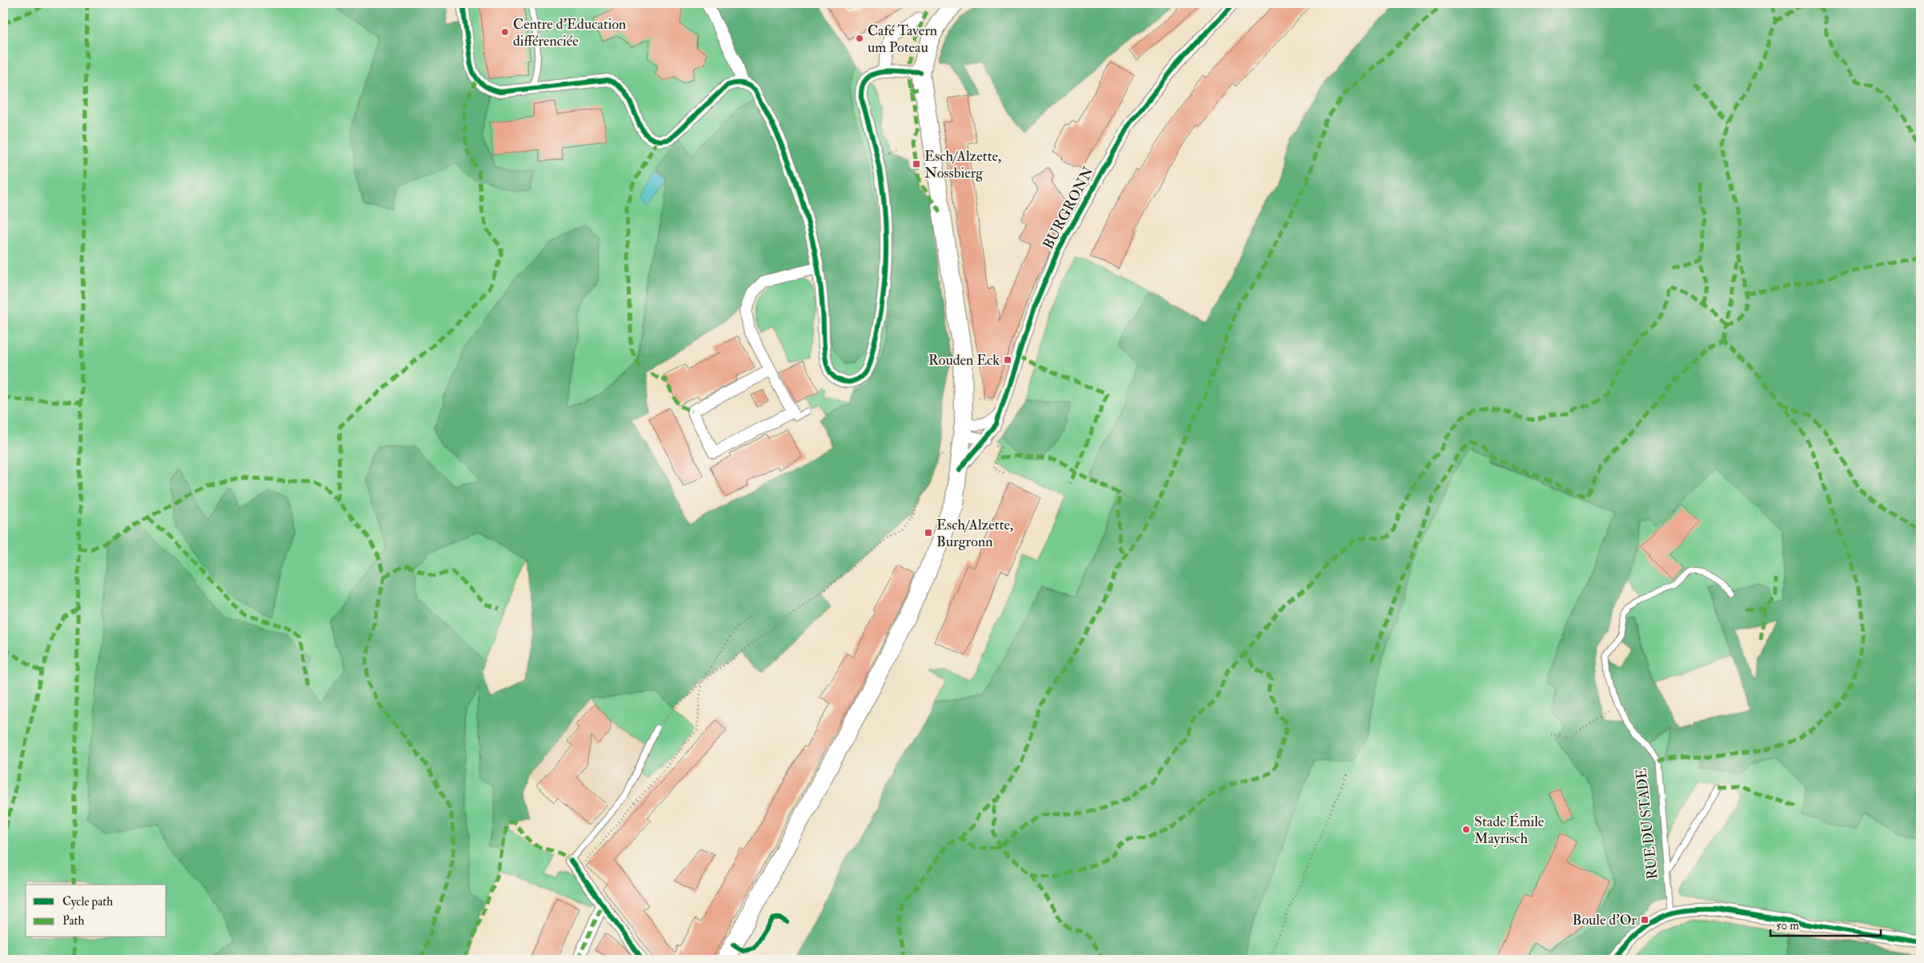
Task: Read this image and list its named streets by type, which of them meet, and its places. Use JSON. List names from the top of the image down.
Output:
{
  "streets": {
    "street": ["BURGRONN"],
    "lane": ["RUE DU STADE"]
  },
  "places": {
    "other": ["Centre d'Education différenciée", "Café Tavern um Poteau", "Stade Émile Mayrisch"],
    "transit": [
      "Esch/Alzette, Nossbierg",
      "Rouden Eck",
      "Esch/Alzette, Burgronn",
      "Boule d'Or"
    ]
  },
  "legend": ["Cycle path", "Path"],
  "scale_bar": "50 m"
}
